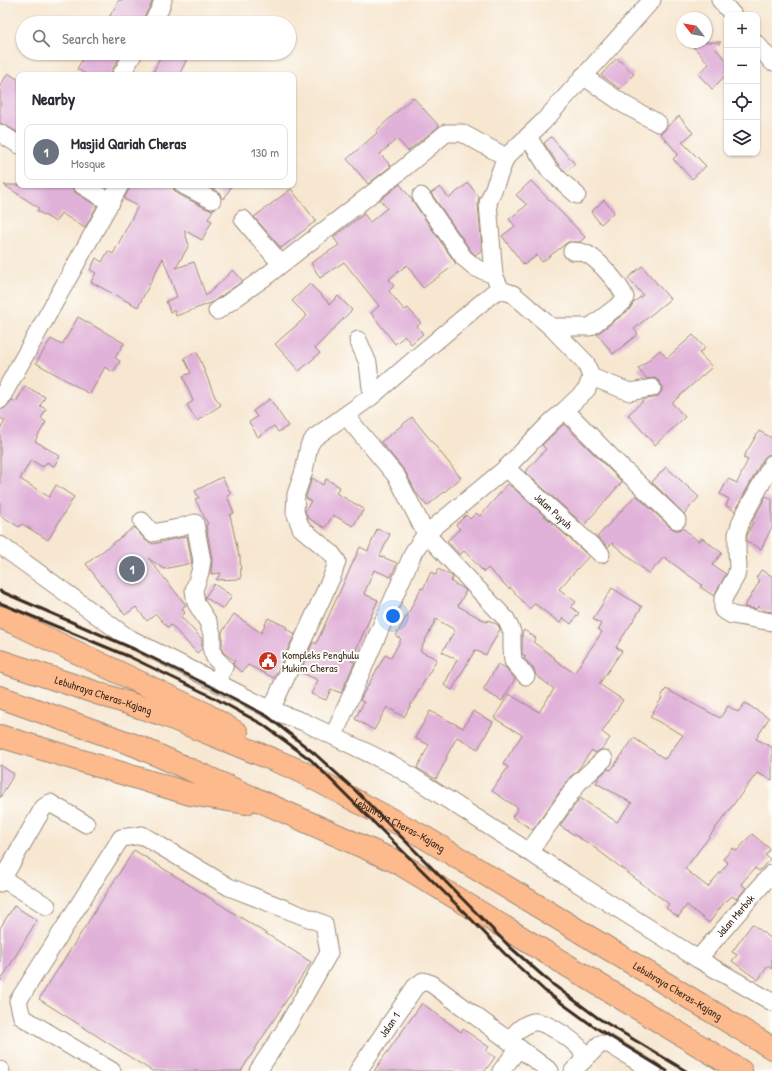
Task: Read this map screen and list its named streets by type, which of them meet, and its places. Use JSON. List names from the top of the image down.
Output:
{
  "streets": {
    "highway": ["Lebuhraya Cheras–Kajang"],
    "street": ["Jalan Puyuh", "Jalan Merbok", "Jalan 1"]
  },
  "places": {
    "public building": ["Kompleks Penghulu Mukim Cheras"]
  },
  "north": "top left",
  "page": {
    "map_buttons": ["+", "−"],
    "search": "Search here",
    "heading": "Nearby",
    "list": [
      {
        "mark": "1",
        "name": "Masjid Qariah Cheras",
        "note": "Mosque",
        "value": "130 m"
      }
    ],
    "pins": "1"
  }
}
